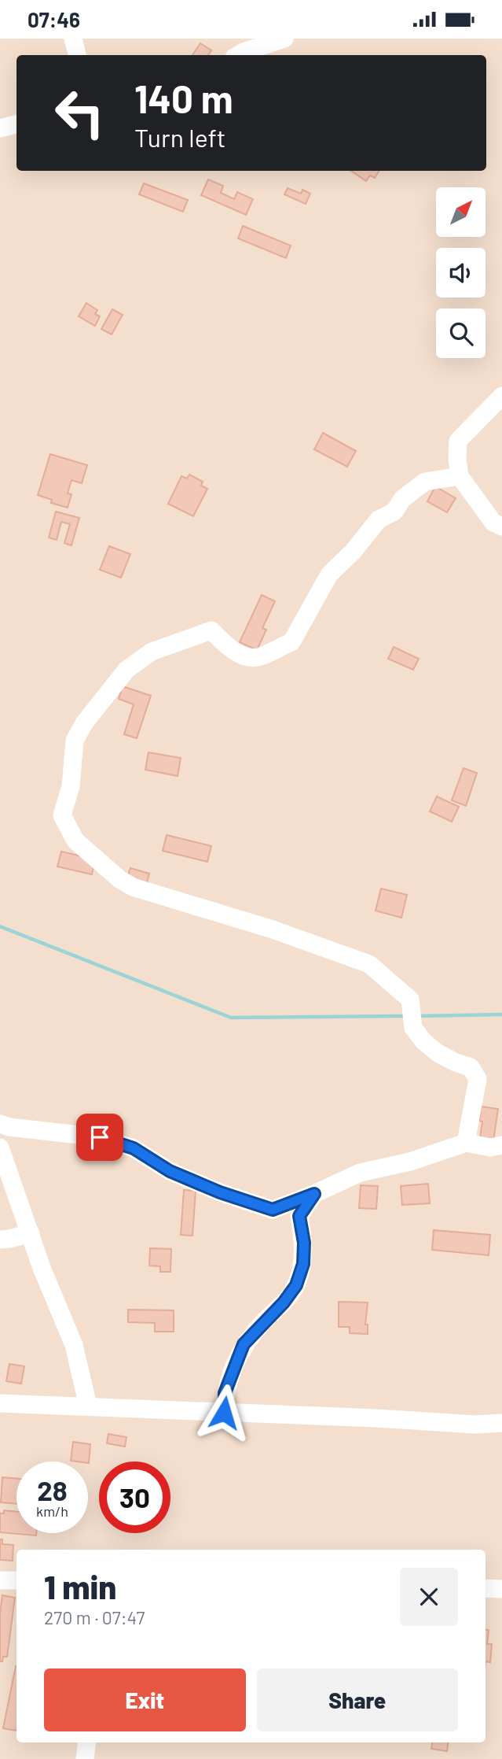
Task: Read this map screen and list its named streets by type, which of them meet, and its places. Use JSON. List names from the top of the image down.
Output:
{
  "north": "top right",
  "page": {
    "status": "07:46",
    "turn": ["140 m", "Turn left"],
    "speed": "28 km/h",
    "limit": "30",
    "heading": ["1 min", "270 m · 07:47"],
    "buttons": ["Exit", "Share"]
  }
}
